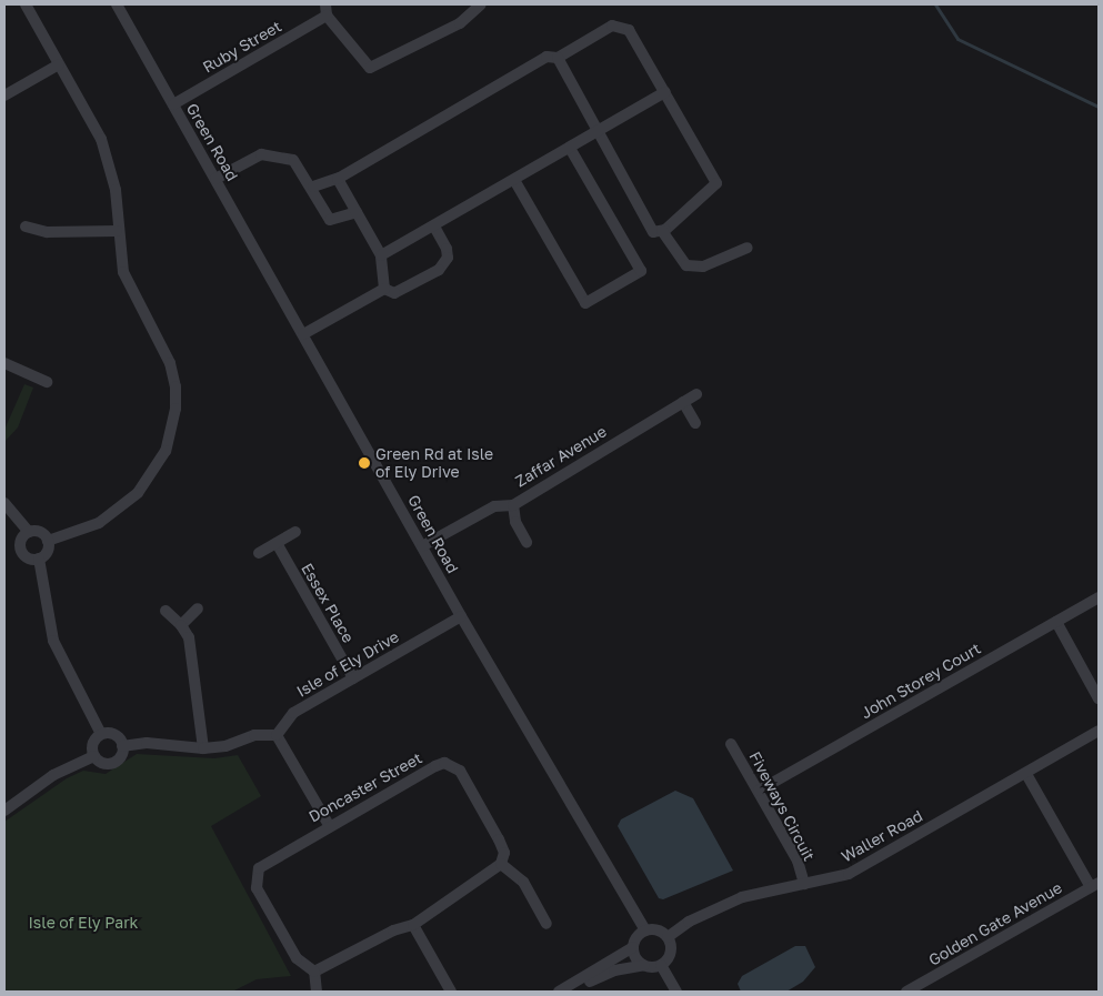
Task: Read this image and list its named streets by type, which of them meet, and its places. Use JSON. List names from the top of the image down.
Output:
{
  "streets": {
    "street": [
      "Ruby Street",
      "Green Road",
      "Zaffar Avenue",
      "Essex Place",
      "Isle of Ely Drive",
      "John Storey Court",
      "Doncaster Street",
      "Fiveways Circuit",
      "Waller Road",
      "Golden Gate Avenue"
    ]
  },
  "crossings": [
    ["Ruby Street", "Green Road"],
    ["Green Road", "Zaffar Avenue"],
    ["Green Road", "Isle of Ely Drive"],
    ["Green Road", "Waller Road"],
    ["Essex Place", "Isle of Ely Drive"],
    ["John Storey Court", "Fiveways Circuit"],
    ["Fiveways Circuit", "Waller Road"]
  ],
  "parks": ["Isle of Ely Park"],
  "places": ["Green Rd at Isle of Ely Drive"]
}
